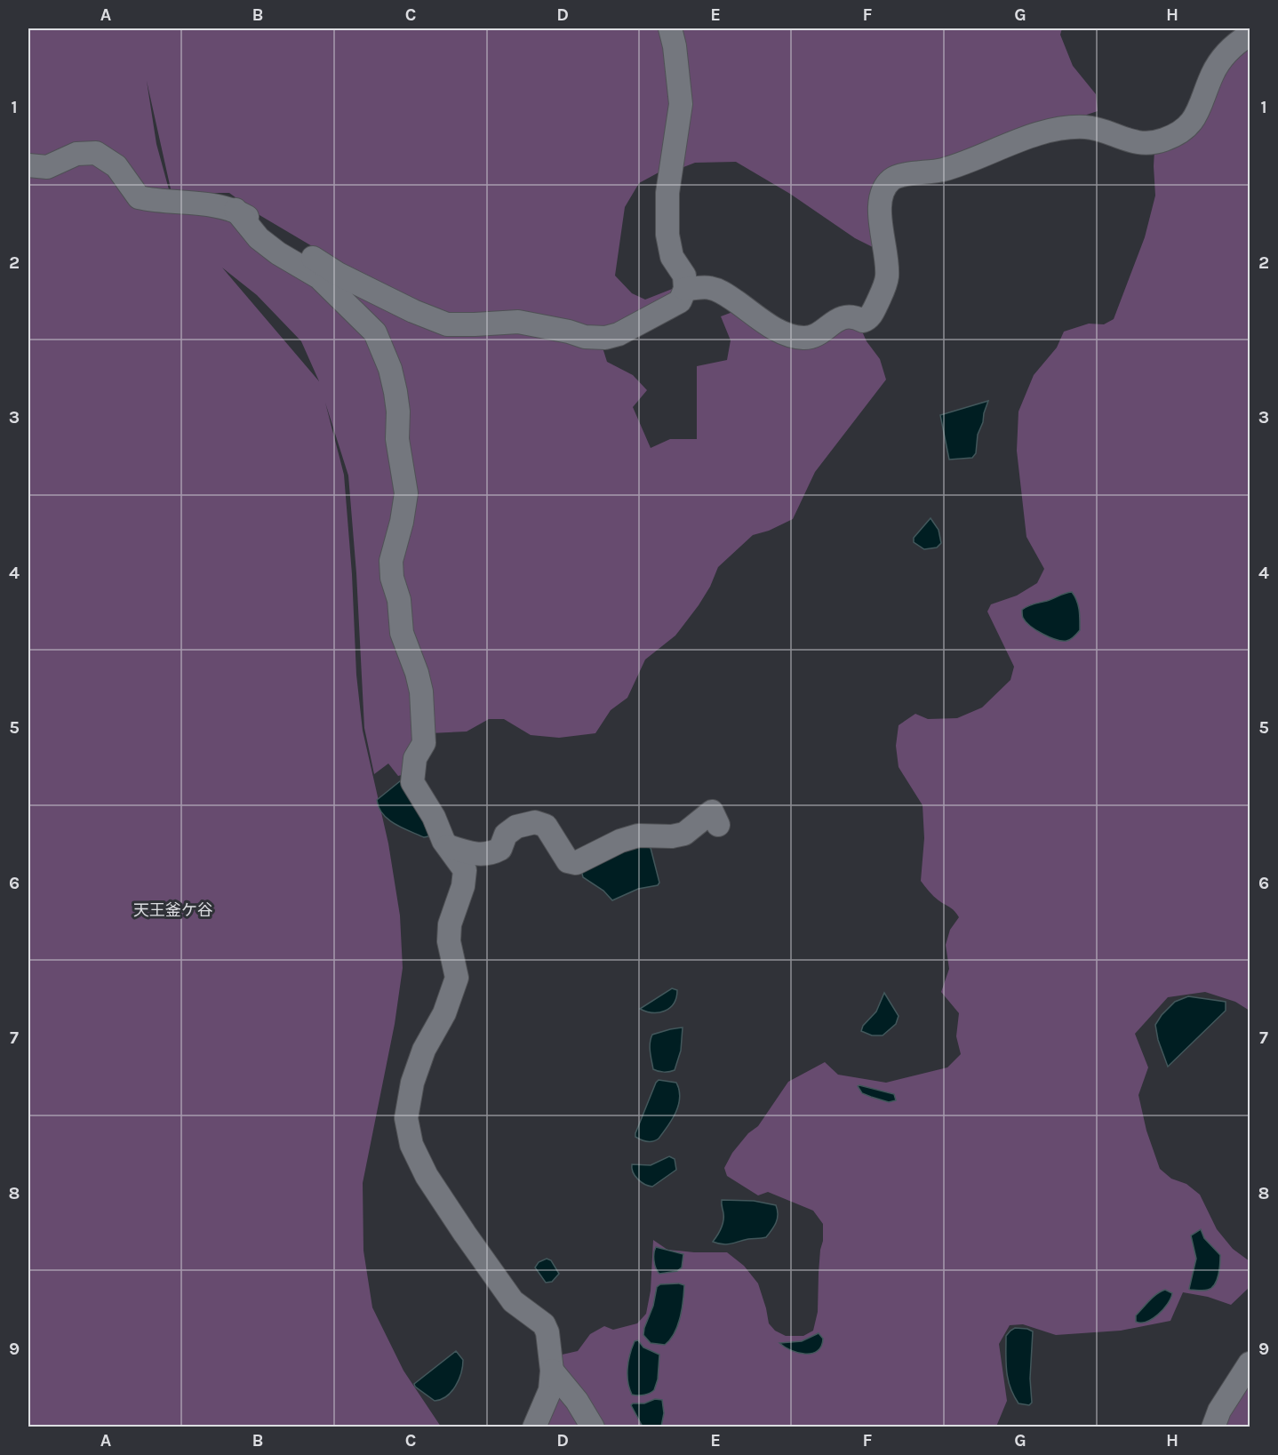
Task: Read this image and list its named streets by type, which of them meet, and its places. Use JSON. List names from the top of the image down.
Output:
{
  "districts": ["天王釜ケ谷"],
  "grid": {
    "columns": [
      "A",
      "B",
      "C",
      "D",
      "E",
      "F",
      "G",
      "H"
    ],
    "rows": [
      "1",
      "2",
      "3",
      "4",
      "5",
      "6",
      "7",
      "8",
      "9"
    ]
  }
}
